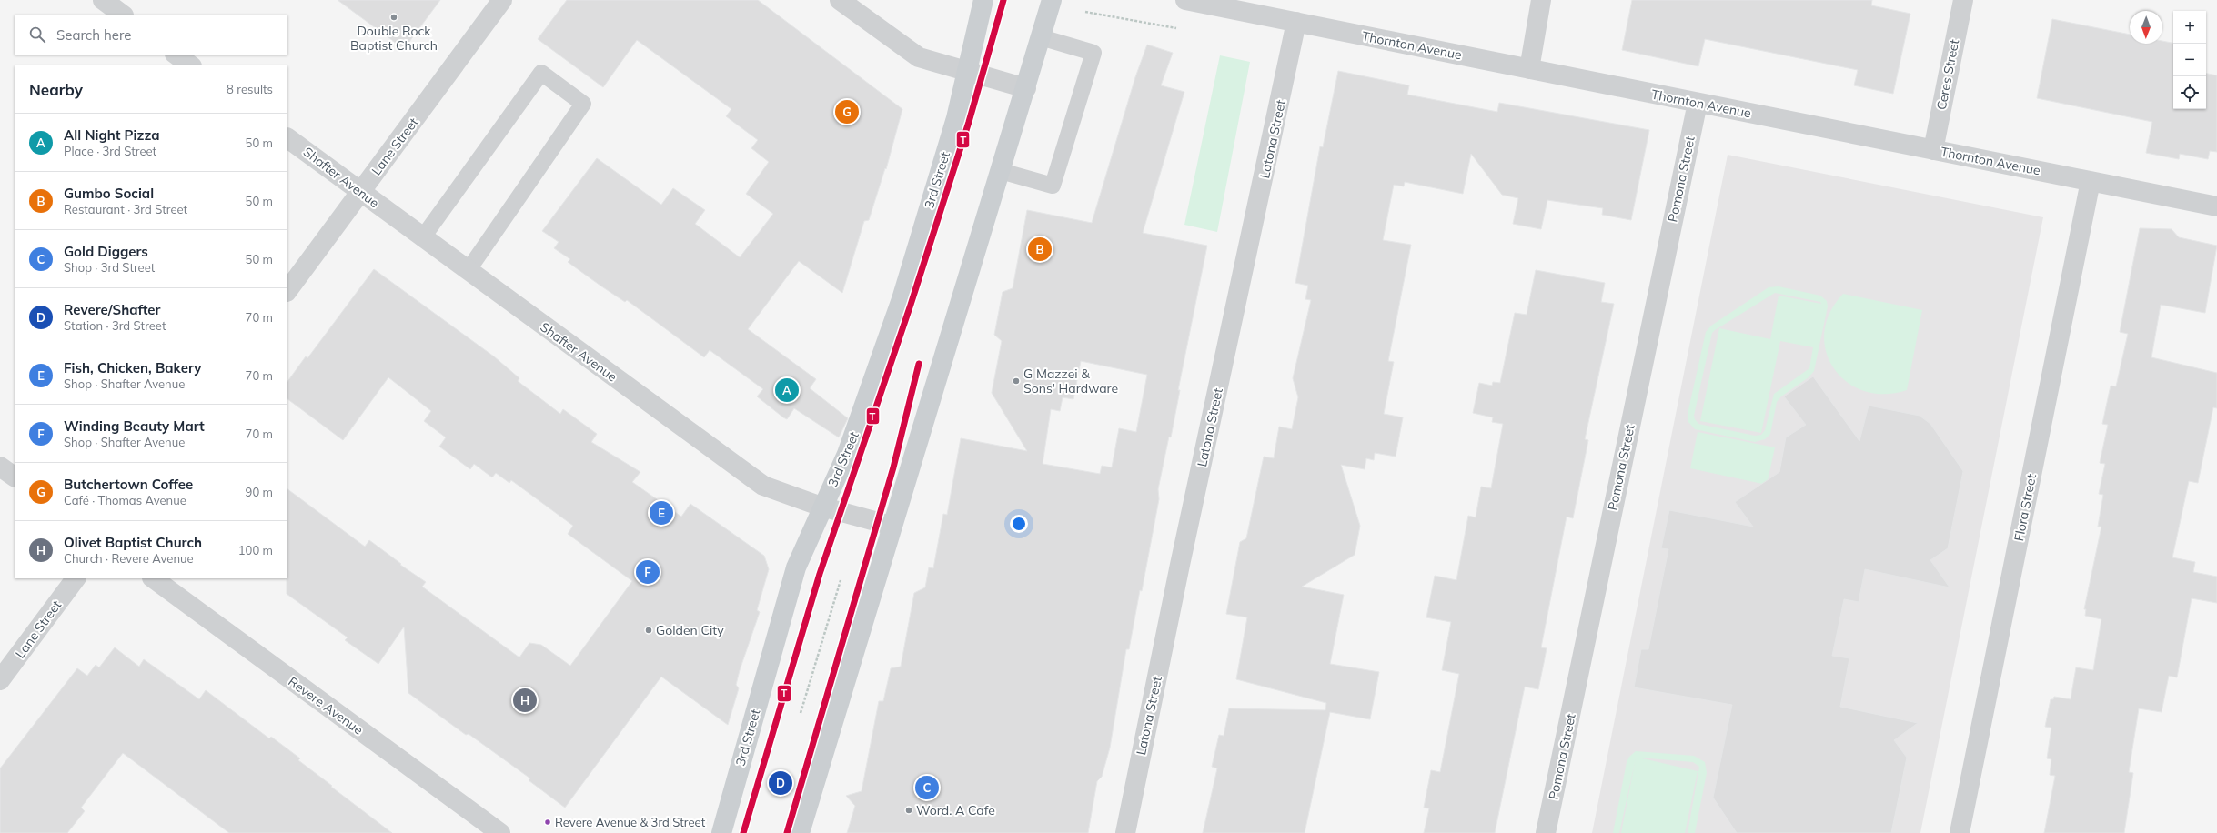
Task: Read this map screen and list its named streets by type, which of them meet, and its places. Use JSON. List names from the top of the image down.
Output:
{
  "streets": {
    "main road": ["3rd Street"],
    "street": [
      "Thornton Avenue",
      "Ceres Street",
      "Latona Street",
      "Lane Street",
      "Shafter Avenue",
      "Pomona Street",
      "Flora Street",
      "Revere Avenue"
    ]
  },
  "crossings": [
    ["Thornton Avenue", "Ceres Street"],
    ["Thornton Avenue", "Latona Street"],
    ["Thornton Avenue", "Pomona Street"],
    ["Thornton Avenue", "Flora Street"],
    ["Lane Street", "Shafter Avenue"],
    ["Shafter Avenue", "3rd Street"]
  ],
  "places": [
    "Double Rock Baptist Church",
    "G Mazzei & Sons' Hardware",
    "Golden City",
    "Word. A Cafe",
    "Revere Avenue & 3rd Street"
  ],
  "lines": ["transit line T"],
  "north": "bottom",
  "page": {
    "map_buttons": ["+", "−"],
    "search": "Search here",
    "heading": ["Nearby", "8 results"],
    "pins": [
      "G",
      "B",
      "A",
      "E",
      "F",
      "H",
      "D",
      "C"
    ],
    "list": [
      {
        "mark": "A",
        "name": "All Night Pizza",
        "note": "Place · 3rd Street",
        "value": "50 m"
      },
      {
        "mark": "B",
        "name": "Gumbo Social",
        "note": "Restaurant · 3rd Street",
        "value": "50 m"
      },
      {
        "mark": "C",
        "name": "Gold Diggers",
        "note": "Shop · 3rd Street",
        "value": "50 m"
      },
      {
        "mark": "D",
        "name": "Revere/Shafter",
        "note": "Station · 3rd Street",
        "value": "70 m"
      },
      {
        "mark": "E",
        "name": "Fish, Chicken, Bakery",
        "note": "Shop · Shafter Avenue",
        "value": "70 m"
      },
      {
        "mark": "F",
        "name": "Winding Beauty Mart",
        "note": "Shop · Shafter Avenue",
        "value": "70 m"
      },
      {
        "mark": "G",
        "name": "Butchertown Coffee",
        "note": "Café · Thomas Avenue",
        "value": "90 m"
      },
      {
        "mark": "H",
        "name": "Olivet Baptist Church",
        "note": "Church · Revere Avenue",
        "value": "100 m"
      }
    ]
  }
}
